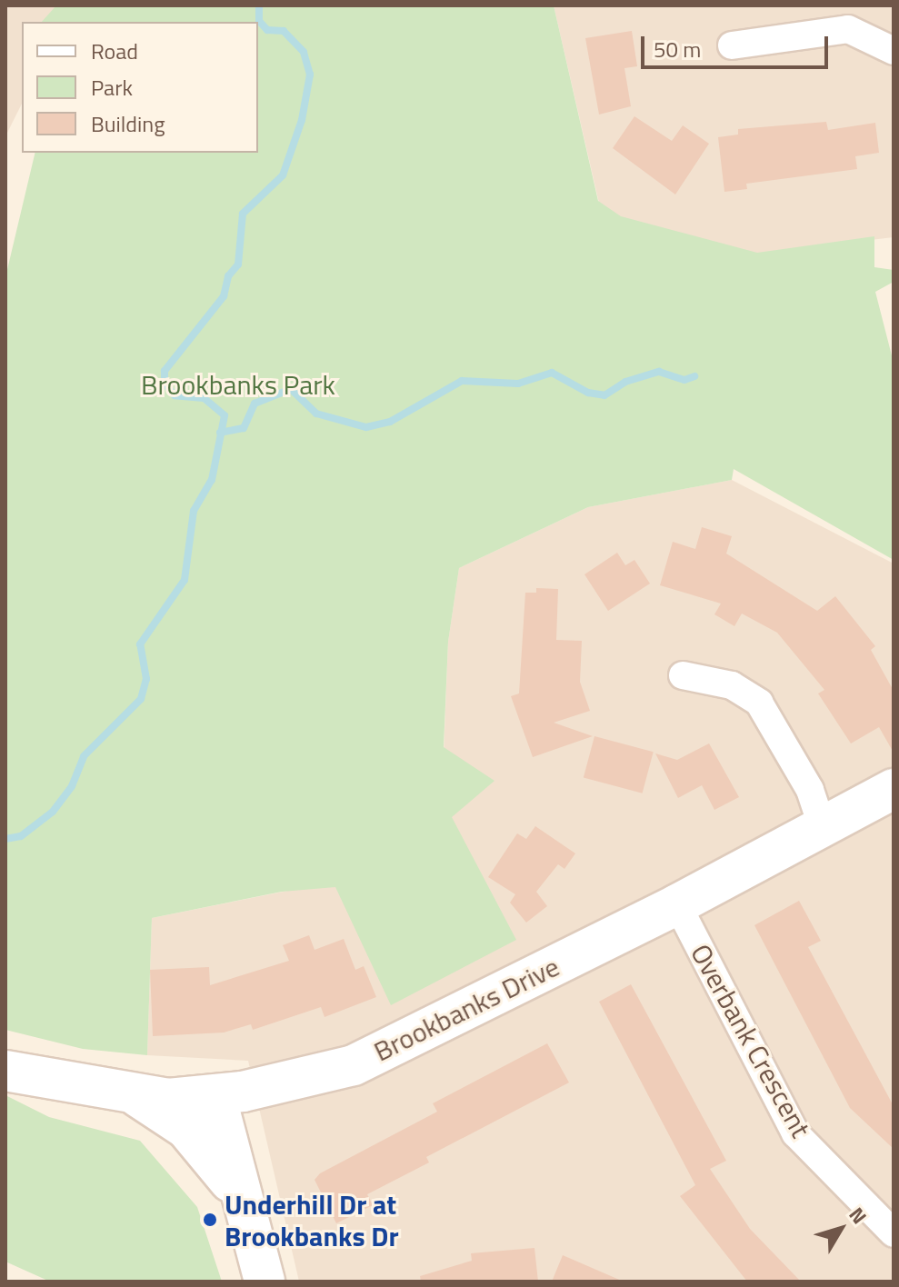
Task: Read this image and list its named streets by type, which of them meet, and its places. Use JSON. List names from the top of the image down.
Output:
{
  "streets": {
    "street": ["Brookbanks Drive", "Overbank Crescent"]
  },
  "crossings": [
    ["Brookbanks Drive", "Overbank Crescent"]
  ],
  "parks": ["Brookbanks Park"],
  "places": ["Underhill Dr at Brookbanks Dr"],
  "legend": ["Road", "Park", "Building"],
  "scale_bar": "50 m",
  "north": "top right"
}
